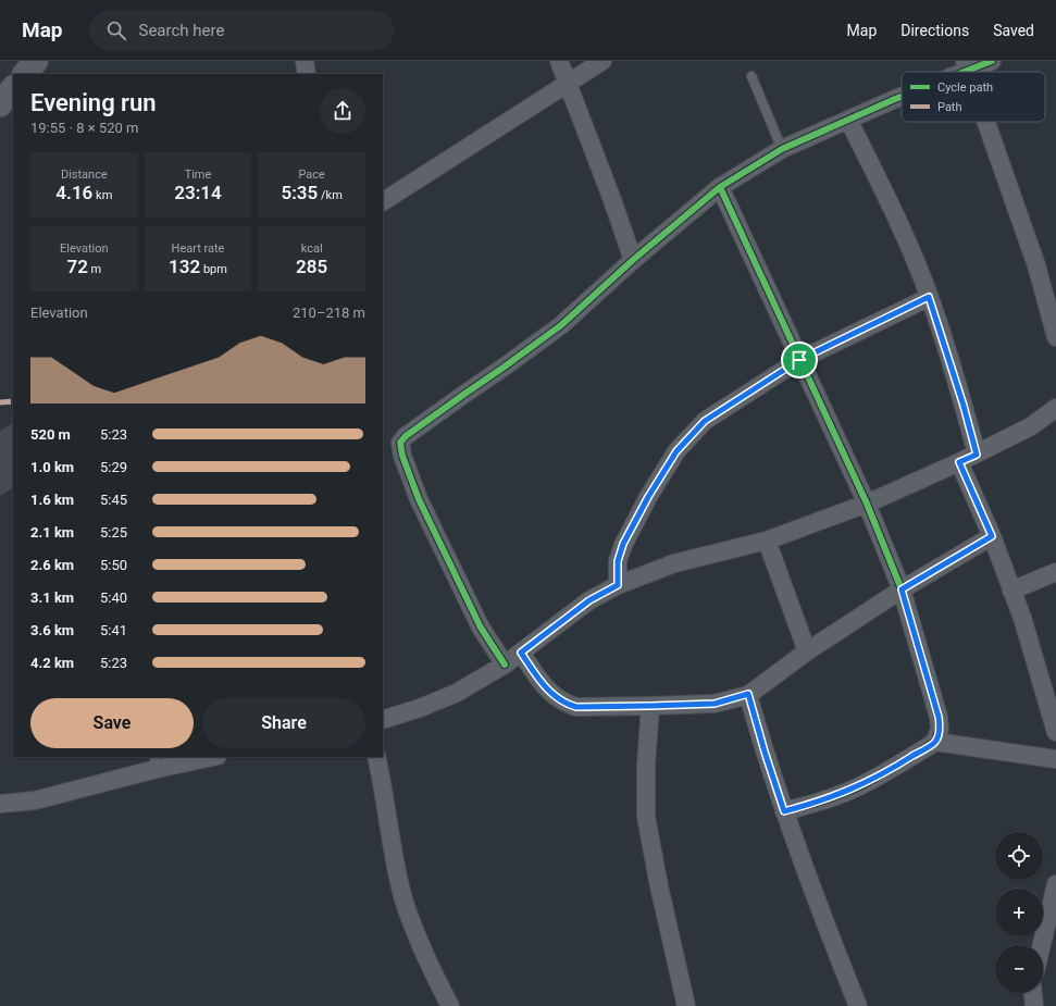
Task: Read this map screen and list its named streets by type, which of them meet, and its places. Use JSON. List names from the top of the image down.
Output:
{
  "legend": ["Cycle path", "Path"],
  "page": {
    "header": "Map",
    "search": "Search here",
    "nav": ["Map", "Directions", "Saved"],
    "heading": ["Evening run", "19:55 · 8 × 520 m"],
    "stats": [
      ["Distance", "4.16 km"],
      ["Time", "23:14"],
      ["Pace", "5:35 /km"],
      ["Elevation", "72 m"],
      ["Heart rate", "132 bpm"],
      ["kcal", "285"]
    ],
    "chart": ["Elevation", "210–218 m"],
    "list": [
      {
        "name": "520 m",
        "note": "5:23"
      },
      {
        "name": "1.0 km",
        "note": "5:29"
      },
      {
        "name": "1.6 km",
        "note": "5:45"
      },
      {
        "name": "2.1 km",
        "note": "5:25"
      },
      {
        "name": "2.6 km",
        "note": "5:50"
      },
      {
        "name": "3.1 km",
        "note": "5:40"
      },
      {
        "name": "3.6 km",
        "note": "5:41"
      },
      {
        "name": "4.2 km",
        "note": "5:23"
      }
    ],
    "buttons": ["Save", "Share"],
    "map_buttons": ["+", "−"]
  }
}
